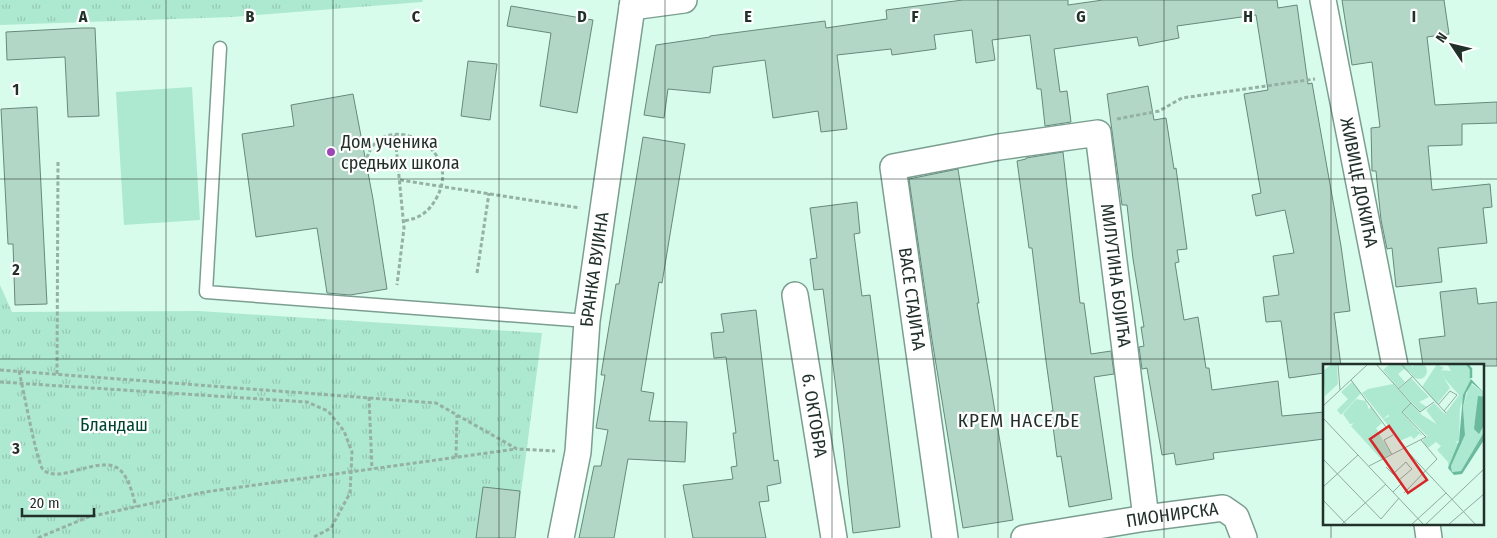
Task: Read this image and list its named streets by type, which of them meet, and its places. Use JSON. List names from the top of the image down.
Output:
{
  "streets": {
    "street": [
      "ЖИВИЦЕ ДОКИЋА",
      "БРАНКА ВУЈИНА",
      "МИЛУТИНА БОЈИЋА",
      "ВАСЕ СТАЈИЋА",
      "6. ОКТОБРА",
      "ПИОНИРСКА"
    ]
  },
  "crossings": [
    ["МИЛУТИНА БОЈИЋА", "ВАСЕ СТАЈИЋА"],
    ["МИЛУТИНА БОЈИЋА", "ПИОНИРСКА"]
  ],
  "districts": ["КРЕМ НАСЕЉЕ"],
  "parks": ["Бландаш"],
  "places": ["Дом ученика средњих школа"],
  "scale_bar": "20 m",
  "north": "top left",
  "grid": {
    "columns": [
      "A",
      "B",
      "C",
      "D",
      "E",
      "F",
      "G",
      "H",
      "I"
    ],
    "rows": ["1", "2", "3"]
  }
}
